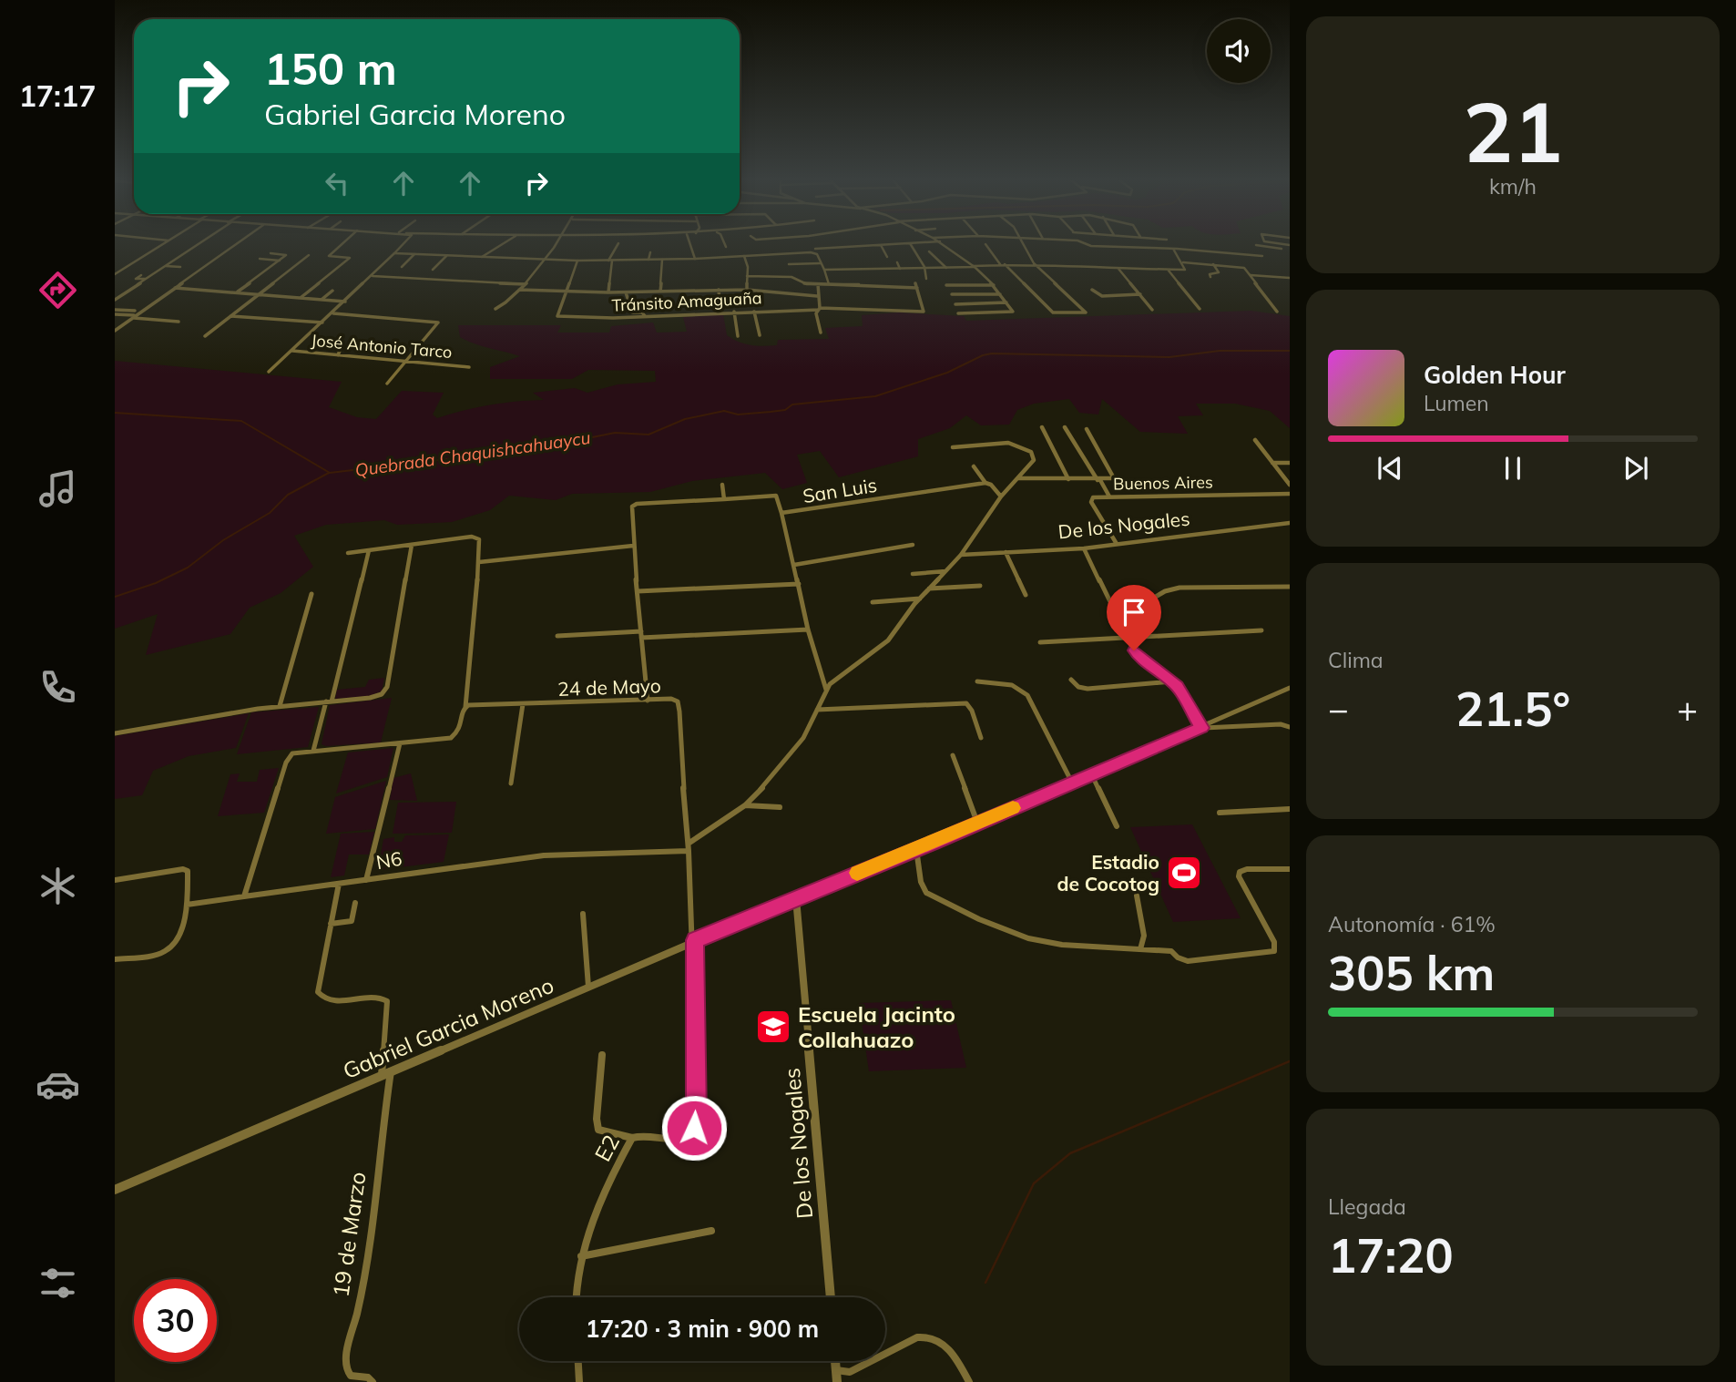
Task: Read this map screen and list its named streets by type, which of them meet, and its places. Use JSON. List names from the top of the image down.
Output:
{
  "streets": {
    "street": [
      "Tránsito Amaguaña",
      "José Antonio Tarco",
      "Buenos Aires",
      "San Luis",
      "De los Nogales",
      "24 de Mayo",
      "N6",
      "Gabriel Garcia Moreno",
      "E2",
      "19 de Marzo"
    ]
  },
  "crossings": [
    ["Buenos Aires", "De los Nogales"],
    ["De los Nogales", "Gabriel Garcia Moreno"],
    ["24 de Mayo", "N6"],
    ["24 de Mayo", "Gabriel Garcia Moreno"],
    ["24 de Mayo", "E2"],
    ["Gabriel Garcia Moreno", "E2"],
    ["Gabriel Garcia Moreno", "19 de Marzo"]
  ],
  "water": ["Quebrada Chaquishcahuaycu"],
  "places": {
    "sports": ["Estadio de Cocotog"],
    "school or university": ["Escuela Jacinto Collahuazo"]
  },
  "page": {
    "tabs": "17:17",
    "tile": [
      ["21", "km/h"],
      "Clima",
      ["Autonomía · 61%", "305 km"],
      ["Llegada", "17:20"]
    ],
    "turn": ["150 m", "Gabriel Garcia Moreno"],
    "song": ["Golden Hour", "Lumen"],
    "heat": ["−", "21.5°", "+"],
    "limit": "30",
    "trip": "17:20 · 3 min · 900 m"
  }
}
